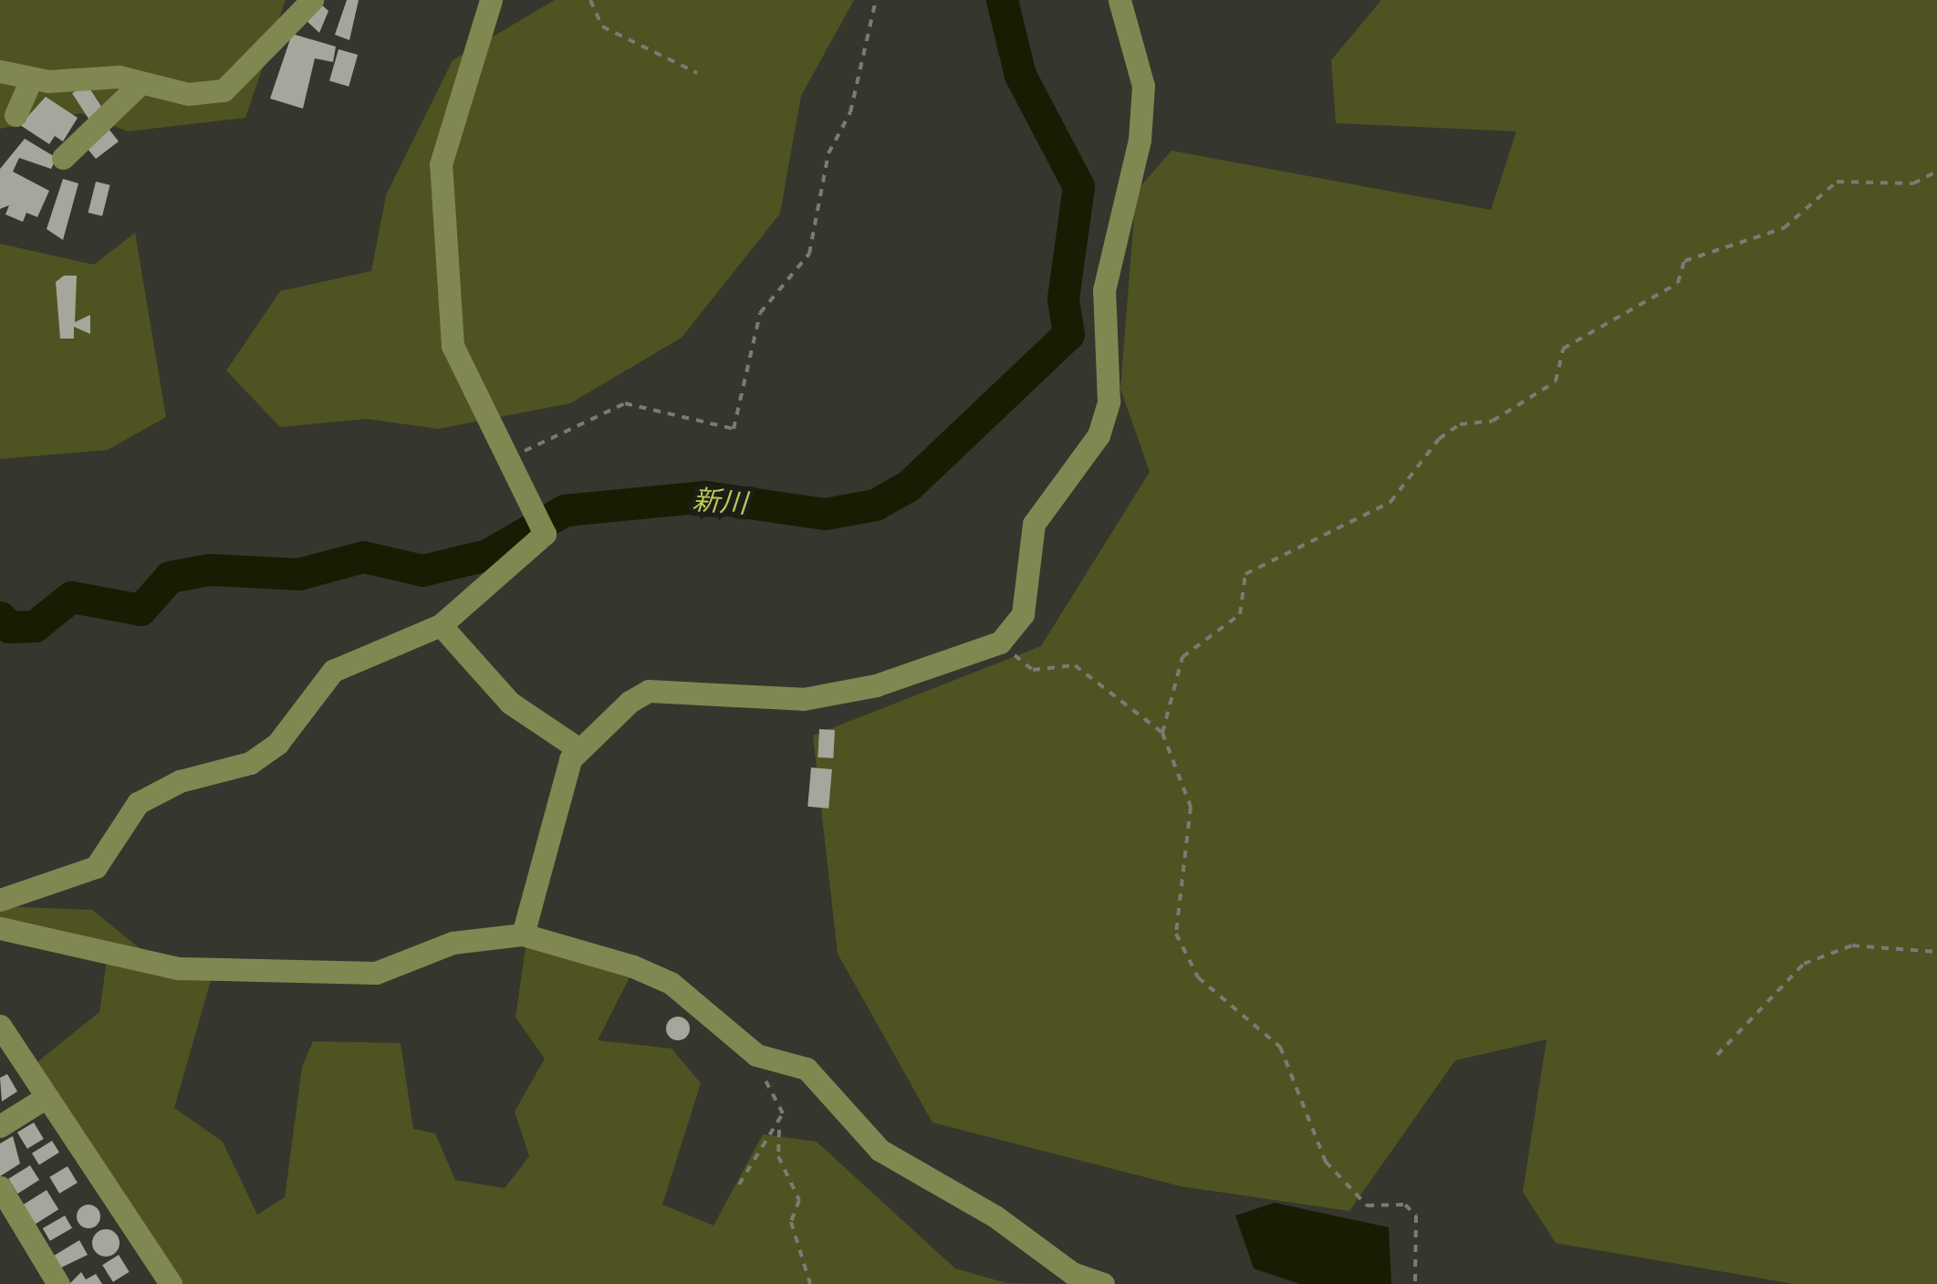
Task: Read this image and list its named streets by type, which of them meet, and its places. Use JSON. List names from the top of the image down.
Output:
{
  "water": ["新川"]
}
